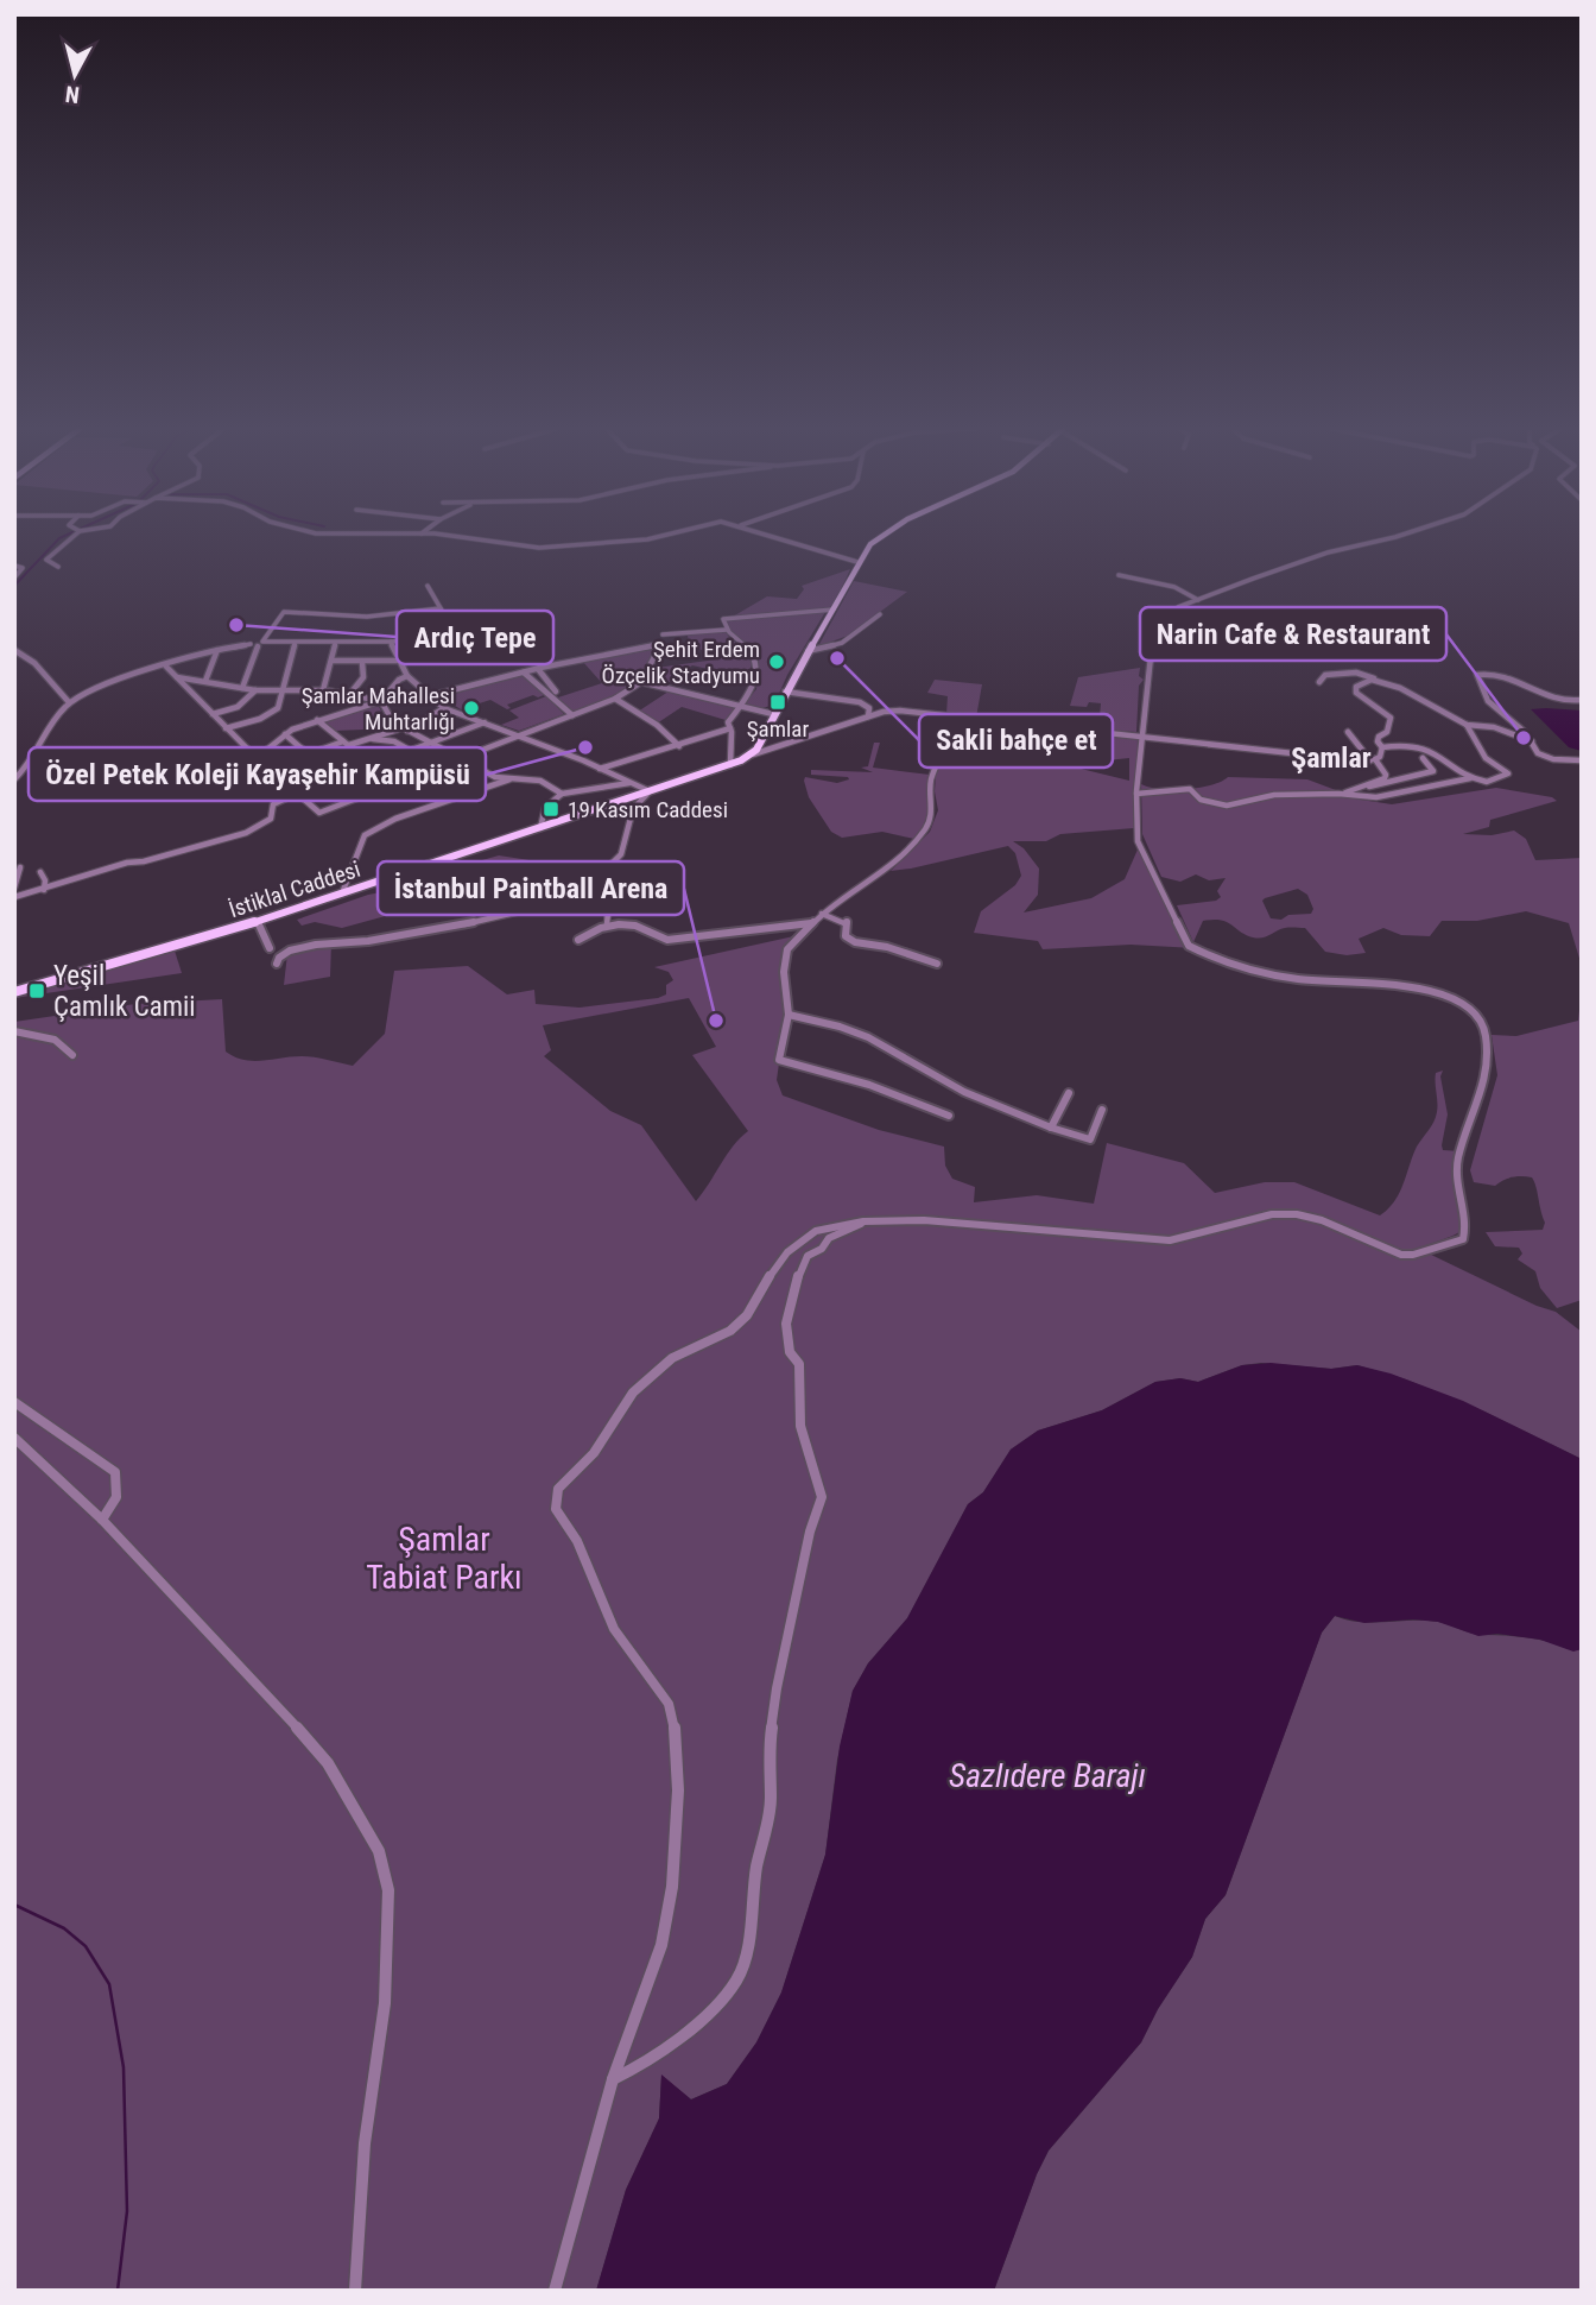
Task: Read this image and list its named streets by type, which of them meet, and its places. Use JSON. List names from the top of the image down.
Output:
{
  "streets": {
    "main road": ["İstiklal Caddesi"]
  },
  "districts": ["Şamlar"],
  "water": ["Sazlıdere Barajı"],
  "parks": ["Şamlar Tabiat Parkı"],
  "places": {
    "other": [
      "Ardıç Tepe",
      "Sakli bahçe et",
      "Şehit Erdem Özçelik Stadyumu",
      "Şamlar Mahallesi Muhtarlığı",
      "Narin Cafe & Restaurant",
      "Özel Petek Koleji Kayaşehir Kampüsü",
      "İstanbul Paintball Arena"
    ],
    "transit": ["Şamlar", "19 Kasım Caddesi", "Yeşil Çamlık Camii"]
  },
  "north": "bottom"
}
